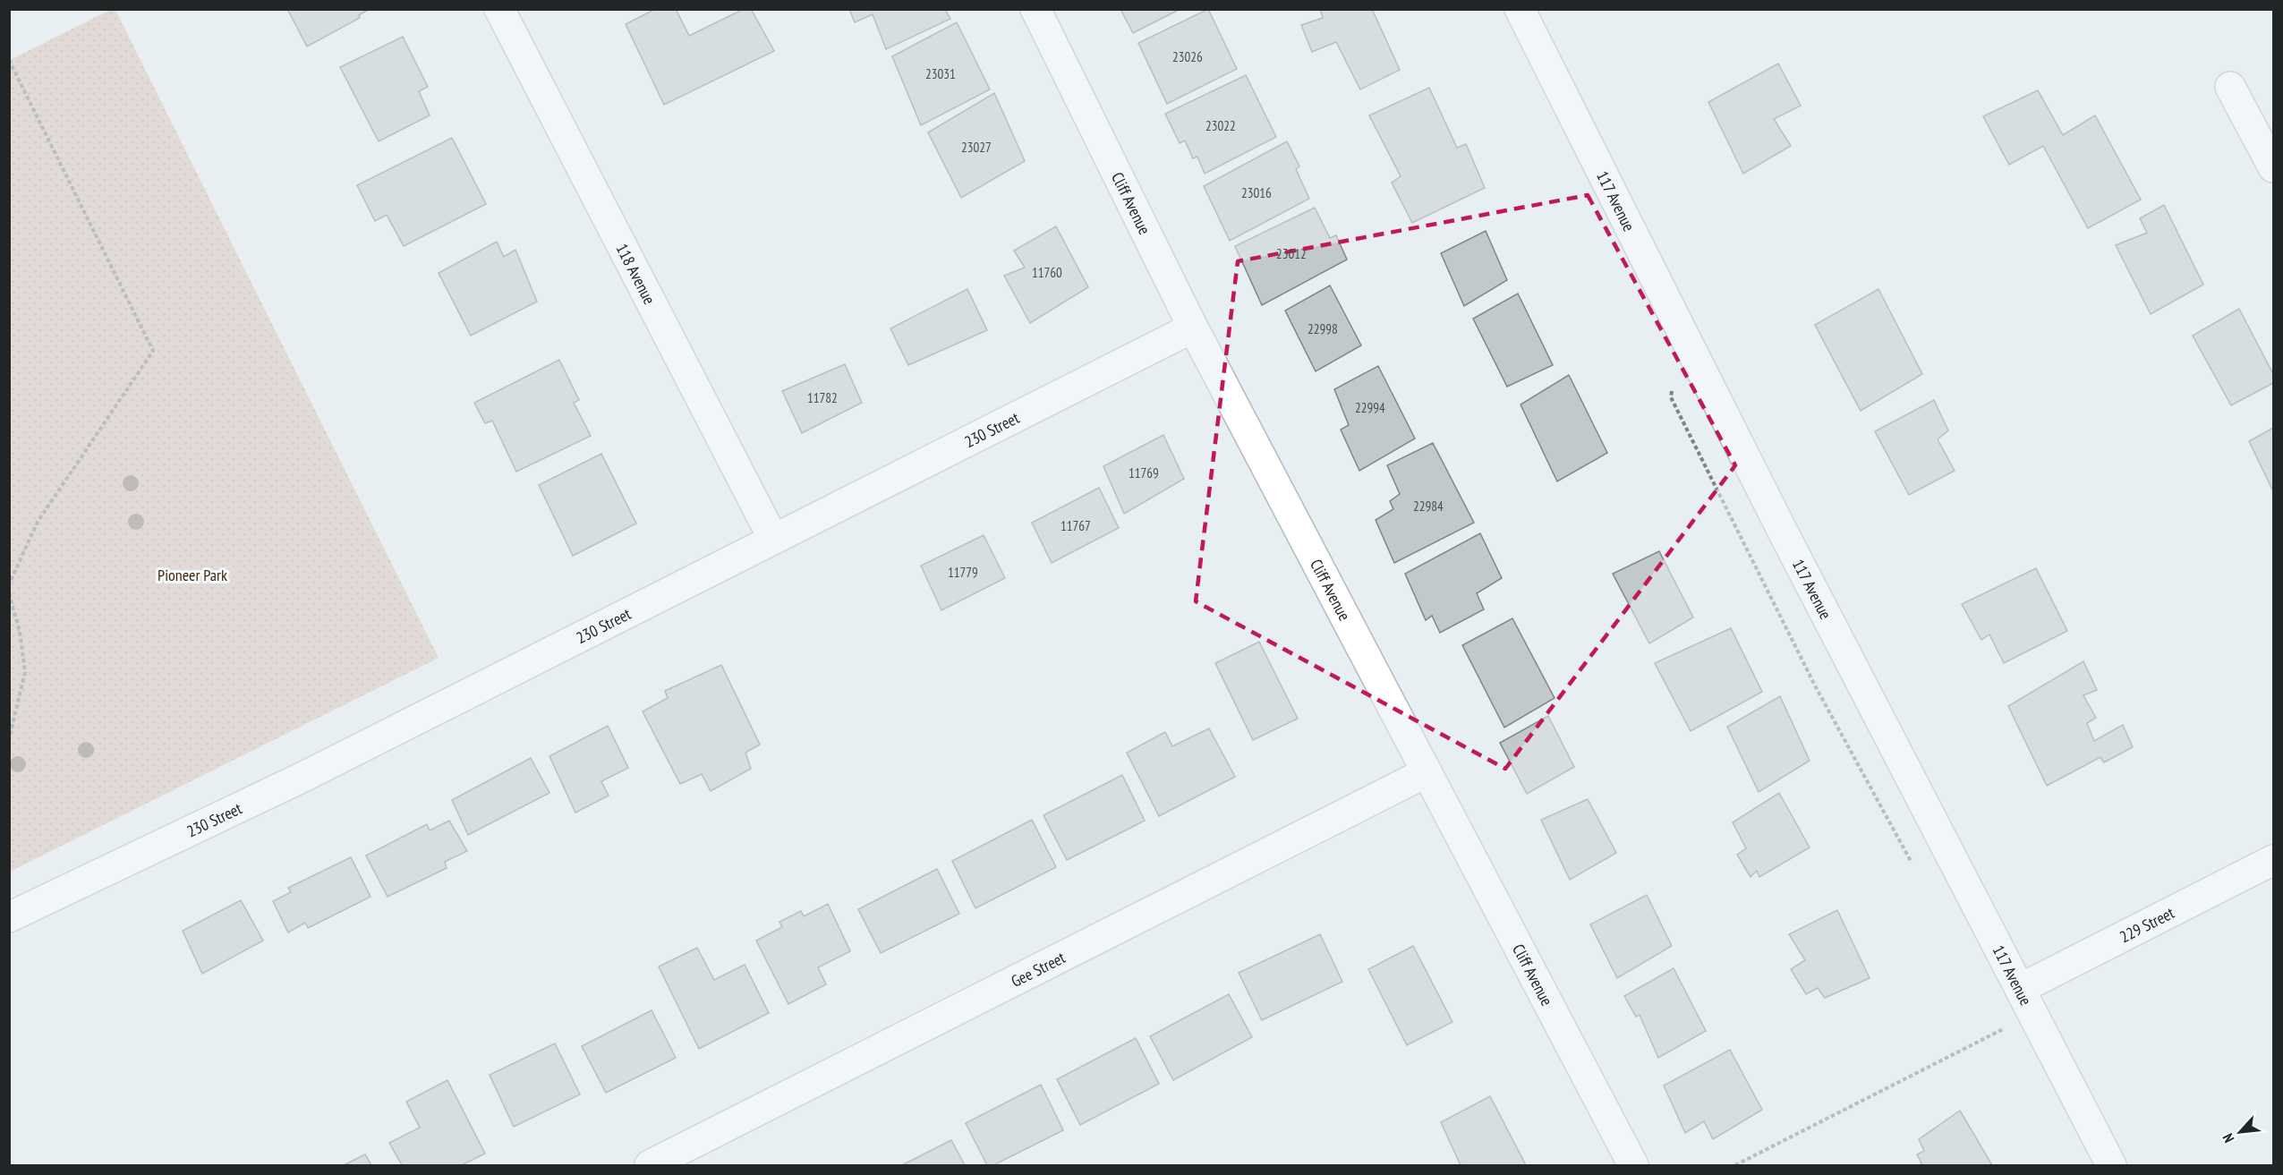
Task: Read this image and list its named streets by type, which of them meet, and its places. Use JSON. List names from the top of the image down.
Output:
{
  "streets": {
    "street": [
      "117 Avenue",
      "Cliff Avenue",
      "118 Avenue",
      "230 Street",
      "229 Street",
      "Gee Street"
    ]
  },
  "crossings": [
    ["117 Avenue", "229 Street"],
    ["Cliff Avenue", "230 Street"],
    ["Cliff Avenue", "Gee Street"],
    ["118 Avenue", "230 Street"]
  ],
  "parks": ["Pioneer Park"],
  "house_numbers": [
    "23026",
    "23031",
    "23022",
    "23027",
    "23016",
    "23012",
    "11760",
    "22998",
    "11782",
    "22994",
    "11769",
    "22984",
    "11767",
    "11779"
  ],
  "north": "bottom left"
}
